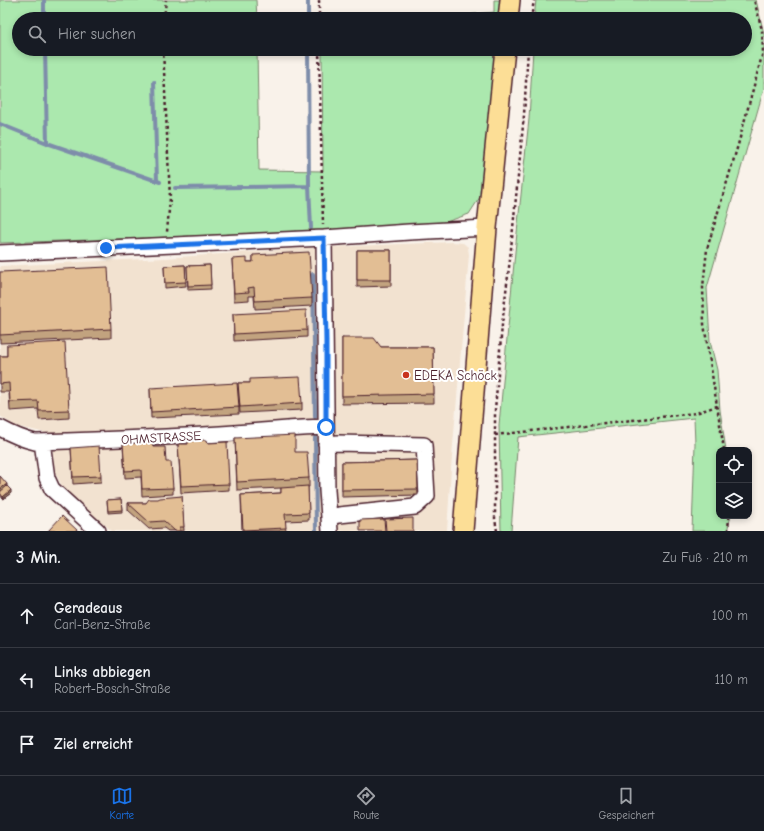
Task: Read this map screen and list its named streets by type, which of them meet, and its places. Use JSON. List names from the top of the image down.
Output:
{
  "streets": {
    "street": ["OHMSTRASSE"]
  },
  "places": ["EDEKA Schöck"],
  "page": {
    "search": "Hier suchen",
    "heading": ["3 Min.", "Zu Fuß · 210 m"],
    "list": [
      ["Geradeaus", "Carl-Benz-Straße", "100 m"],
      ["Links abbiegen", "Robert-Bosch-Straße", "110 m"],
      "Ziel erreicht"
    ],
    "nav": ["Karte", "Route", "Gespeichert"]
  }
}
